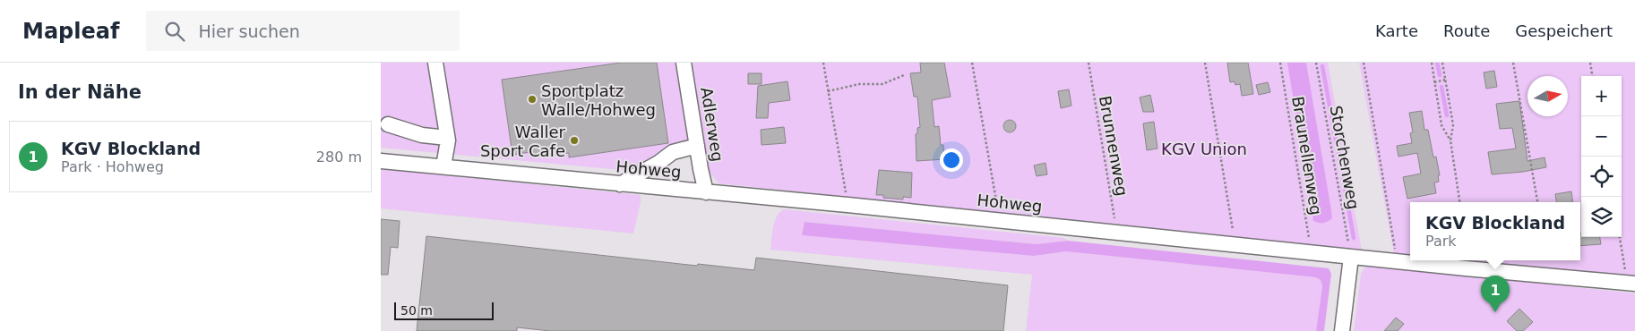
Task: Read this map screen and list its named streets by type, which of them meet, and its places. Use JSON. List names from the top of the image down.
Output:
{
  "streets": {
    "street": ["Adlerweg", "Hohweg"],
    "path": ["Brunnenweg", "Braunellenweg", "Storchenweg"]
  },
  "crossings": [
    ["Adlerweg", "Hohweg"],
    ["Brunnenweg", "Hohweg"],
    ["Braunellenweg", "Hohweg"],
    ["Storchenweg", "Hohweg"]
  ],
  "parks": ["KGV Union"],
  "places": ["Sportplatz Walle/Hohweg", "Waller Sport Cafe"],
  "scale_bar": "50 m",
  "north": "right",
  "page": {
    "header": "Mapleaf",
    "search": "Hier suchen",
    "nav": ["Karte", "Route", "Gespeichert"],
    "heading": "In der Nähe",
    "map_buttons": ["+", "−"],
    "list": [
      {
        "mark": "1",
        "name": "KGV Blockland",
        "note": "Park · Hohweg",
        "value": "280 m"
      }
    ],
    "popup": ["KGV Blockland", "Park"],
    "pins": "1",
    "scale": "50 m"
  }
}
